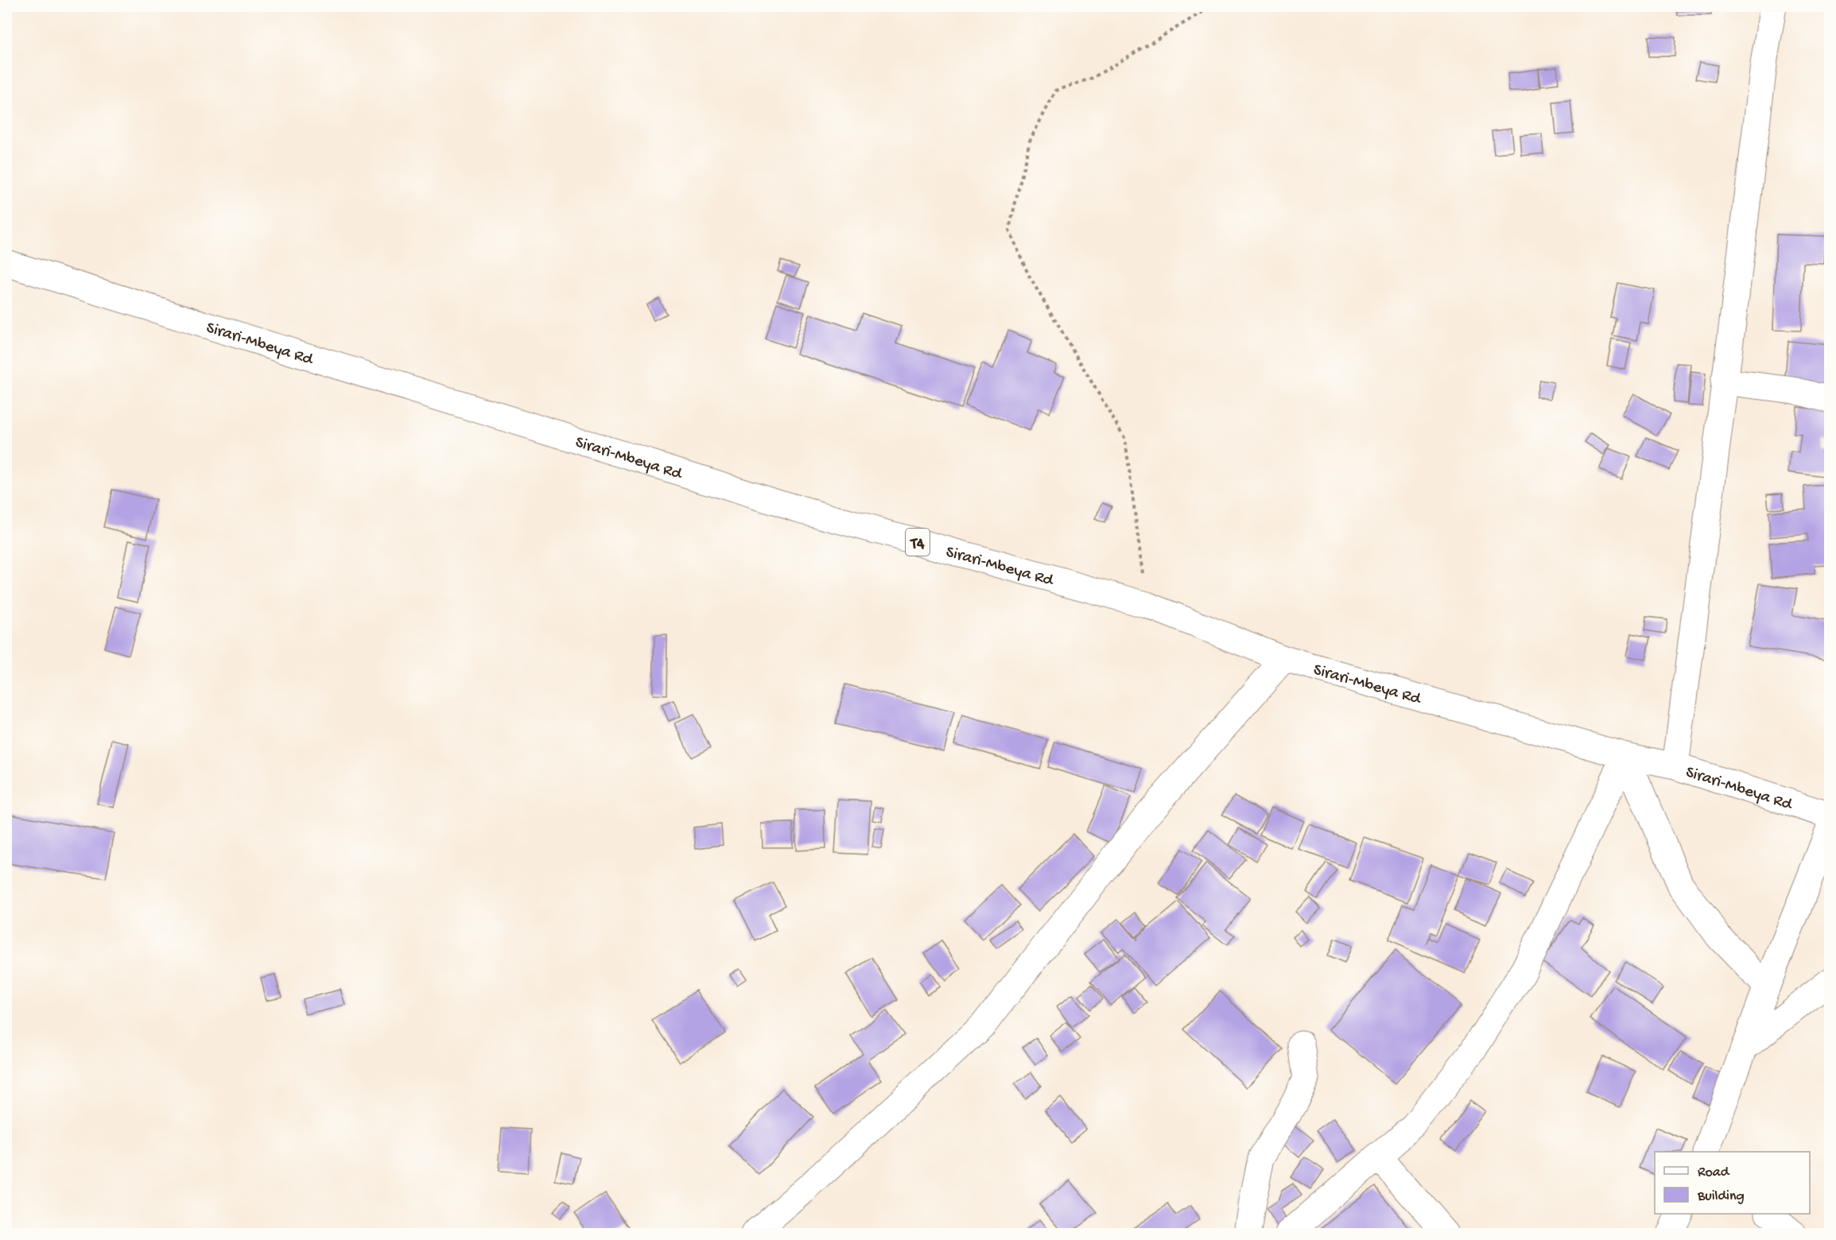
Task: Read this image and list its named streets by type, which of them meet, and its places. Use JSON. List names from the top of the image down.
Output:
{
  "streets": {
    "main road": ["Sirari-Mbeya Rd", "T4"]
  },
  "legend": ["Road", "Building"]
}
